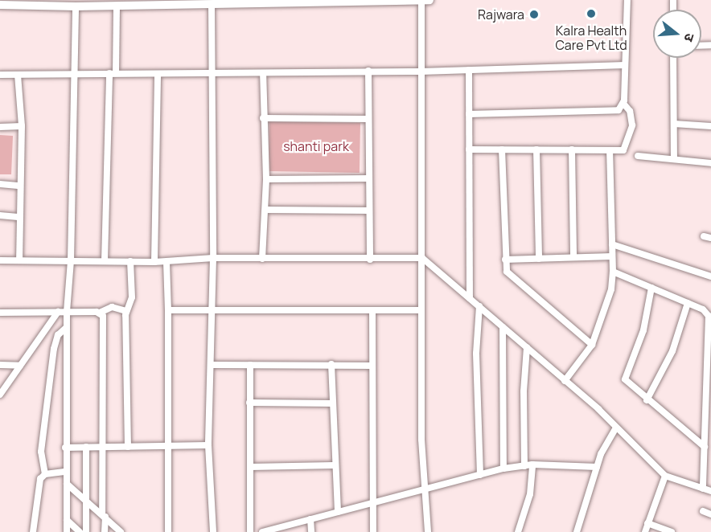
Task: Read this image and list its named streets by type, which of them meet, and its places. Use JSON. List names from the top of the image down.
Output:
{
  "parks": ["shanti park"],
  "places": ["Kalra Health Care Pvt Ltd", "Rajwara"],
  "north": "right"
}
